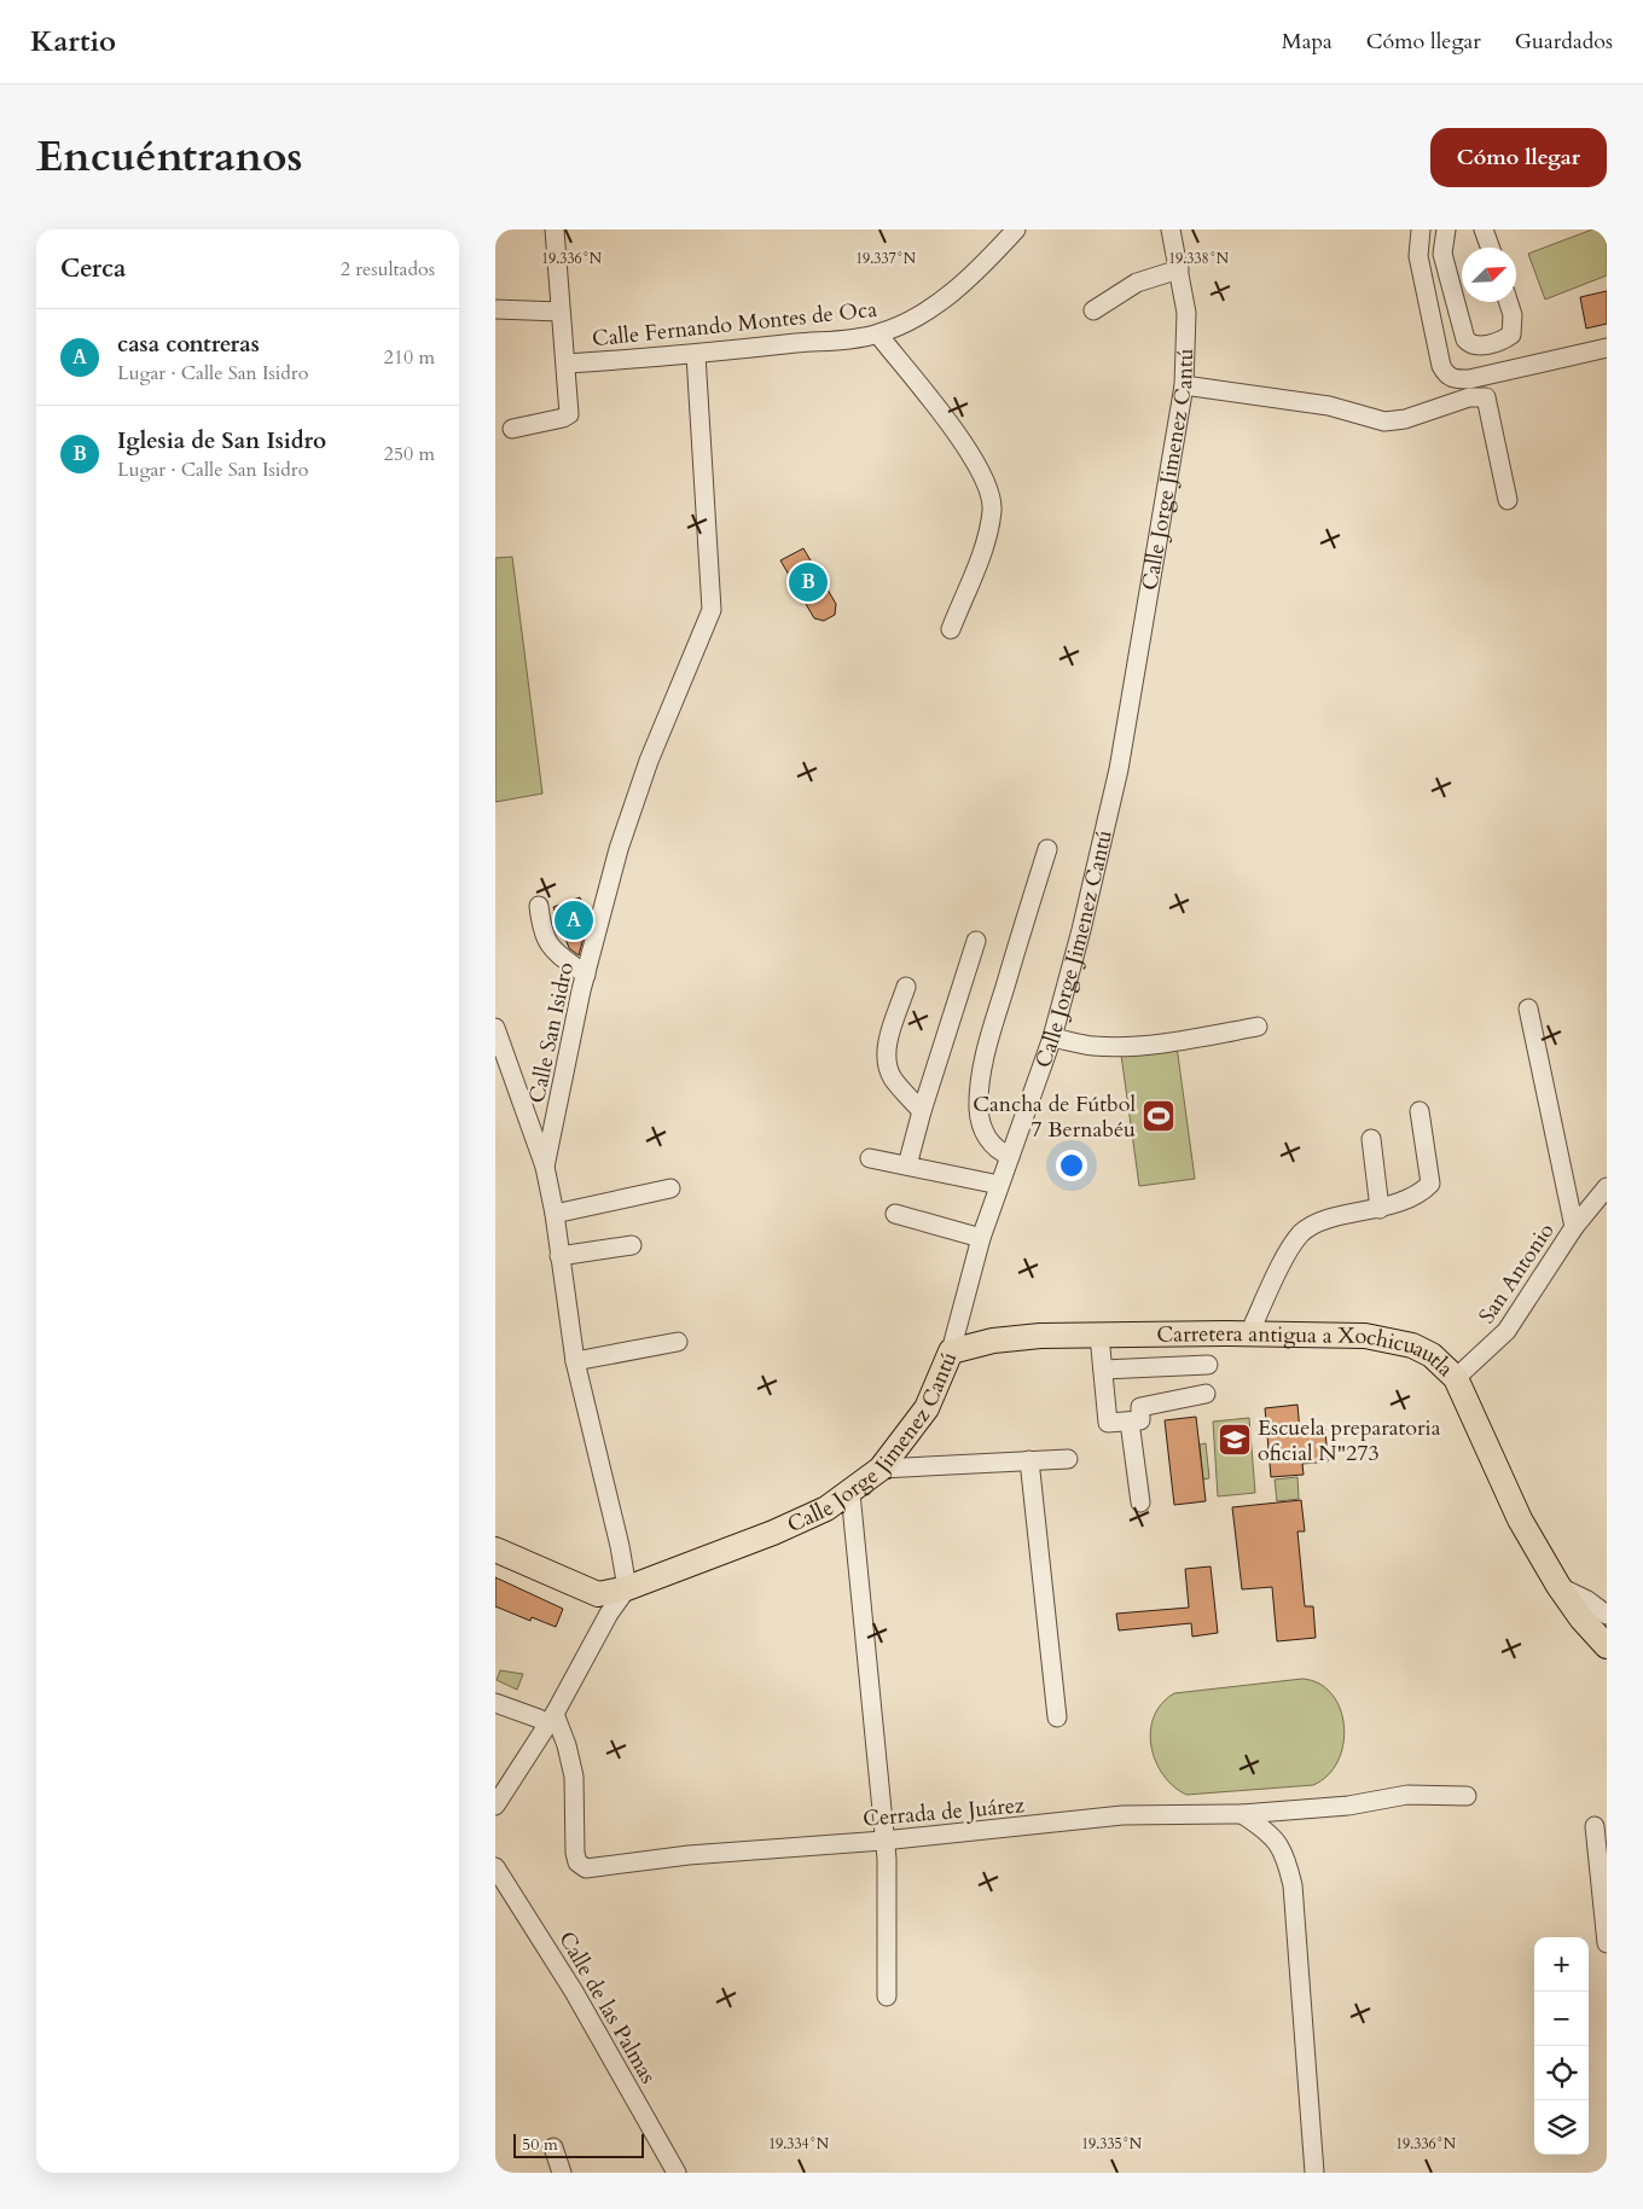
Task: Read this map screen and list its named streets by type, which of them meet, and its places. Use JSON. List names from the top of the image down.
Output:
{
  "streets": {
    "main road": ["Calle Jorge Jimenez Cantú", "Carretera antigua a Xochicuautla"],
    "street": [
      "Calle Fernando Montes de Oca",
      "Calle San Isidro",
      "San Antonio",
      "Cerrada de Juárez",
      "Calle de las Palmas"
    ]
  },
  "crossings": [
    ["Calle Fernando Montes de Oca", "Calle San Isidro"],
    ["Calle Jorge Jimenez Cantú", "Calle San Isidro"],
    ["Calle Jorge Jimenez Cantú", "Carretera antigua a Xochicuautla"],
    ["San Antonio", "Carretera antigua a Xochicuautla"]
  ],
  "places": {
    "sports": ["Cancha de Fútbol 7 Bernabéu"],
    "school or university": ["Escuela preparatoria oficial N\"273"]
  },
  "scale_bar": "50 m",
  "north": "top right",
  "page": {
    "header": "Kartio",
    "nav": ["Mapa", "Cómo llegar", "Guardados"],
    "title": "Encuéntranos",
    "buttons": "Cómo llegar",
    "heading": ["Cerca", "2 resultados"],
    "list": [
      {
        "mark": "A",
        "name": "casa contreras",
        "note": "Lugar · Calle San Isidro",
        "value": "210 m"
      },
      {
        "mark": "B",
        "name": "Iglesia de San Isidro",
        "note": "Lugar · Calle San Isidro",
        "value": "250 m"
      }
    ],
    "pins": ["B", "A"],
    "map_buttons": ["+", "−"],
    "scale": "50 m"
  },
  "coordinates": [
    "19.337°N",
    "19.338°N",
    "19.336°N",
    "19.334°N",
    "19.335°N"
  ]
}
